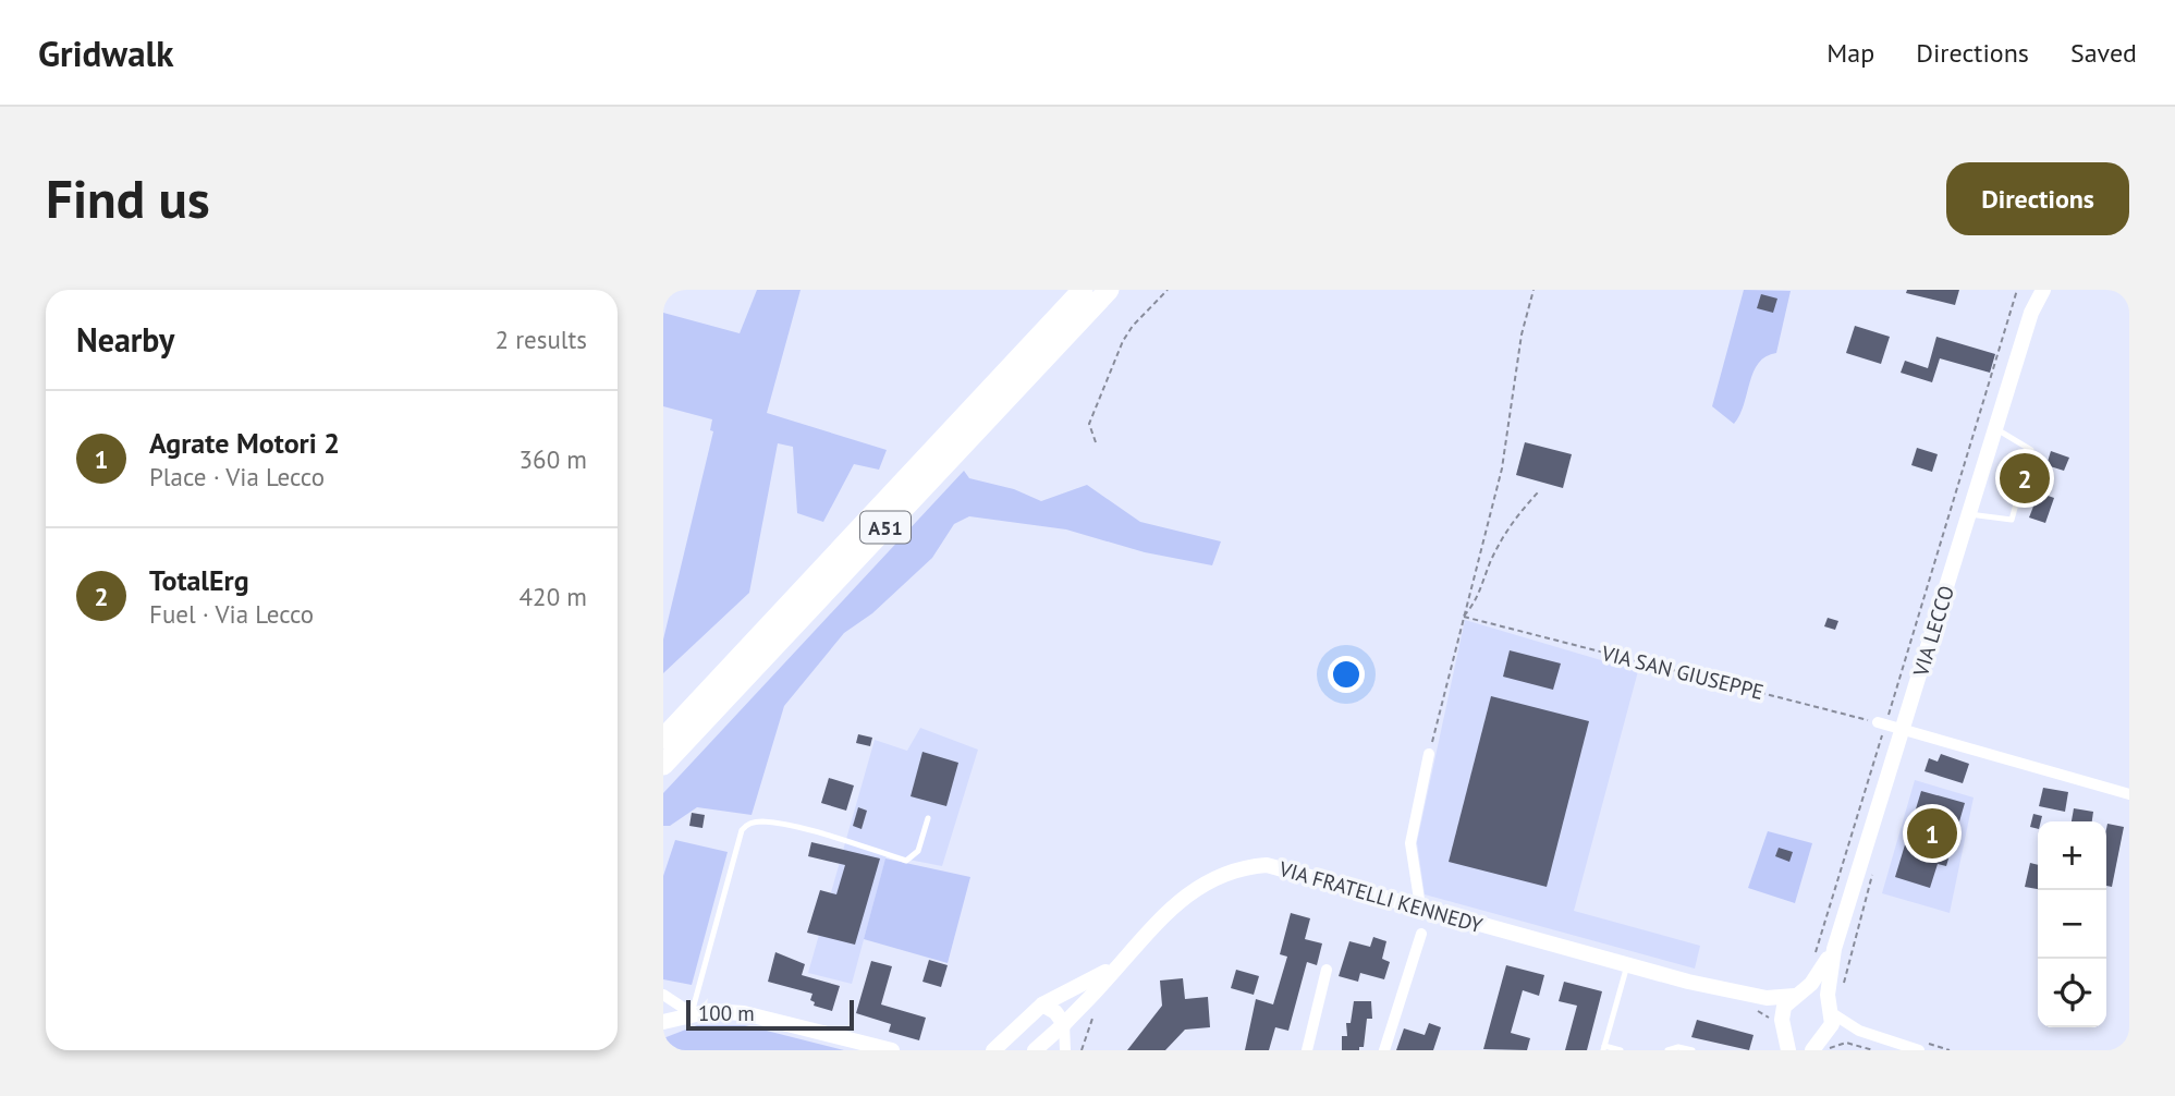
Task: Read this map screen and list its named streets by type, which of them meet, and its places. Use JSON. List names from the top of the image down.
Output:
{
  "streets": {
    "highway": ["A51"],
    "street": ["VIA LECCO", "VIA FRATELLI KENNEDY"],
    "path": ["VIA SAN GIUSEPPE"]
  },
  "crossings": [
    ["VIA LECCO", "VIA FRATELLI KENNEDY"]
  ],
  "scale_bar": "100 m",
  "page": {
    "header": "Gridwalk",
    "nav": ["Map", "Directions", "Saved"],
    "buttons": "Directions",
    "title": "Find us",
    "heading": ["Nearby", "2 results"],
    "list": [
      {
        "mark": "1",
        "name": "Agrate Motori 2",
        "note": "Place · Via Lecco",
        "value": "360 m"
      },
      {
        "mark": "2",
        "name": "TotalErg",
        "note": "Fuel · Via Lecco",
        "value": "420 m"
      }
    ],
    "pins": ["2", "1"],
    "map_buttons": ["+", "−"],
    "scale": "100 m"
  }
}
